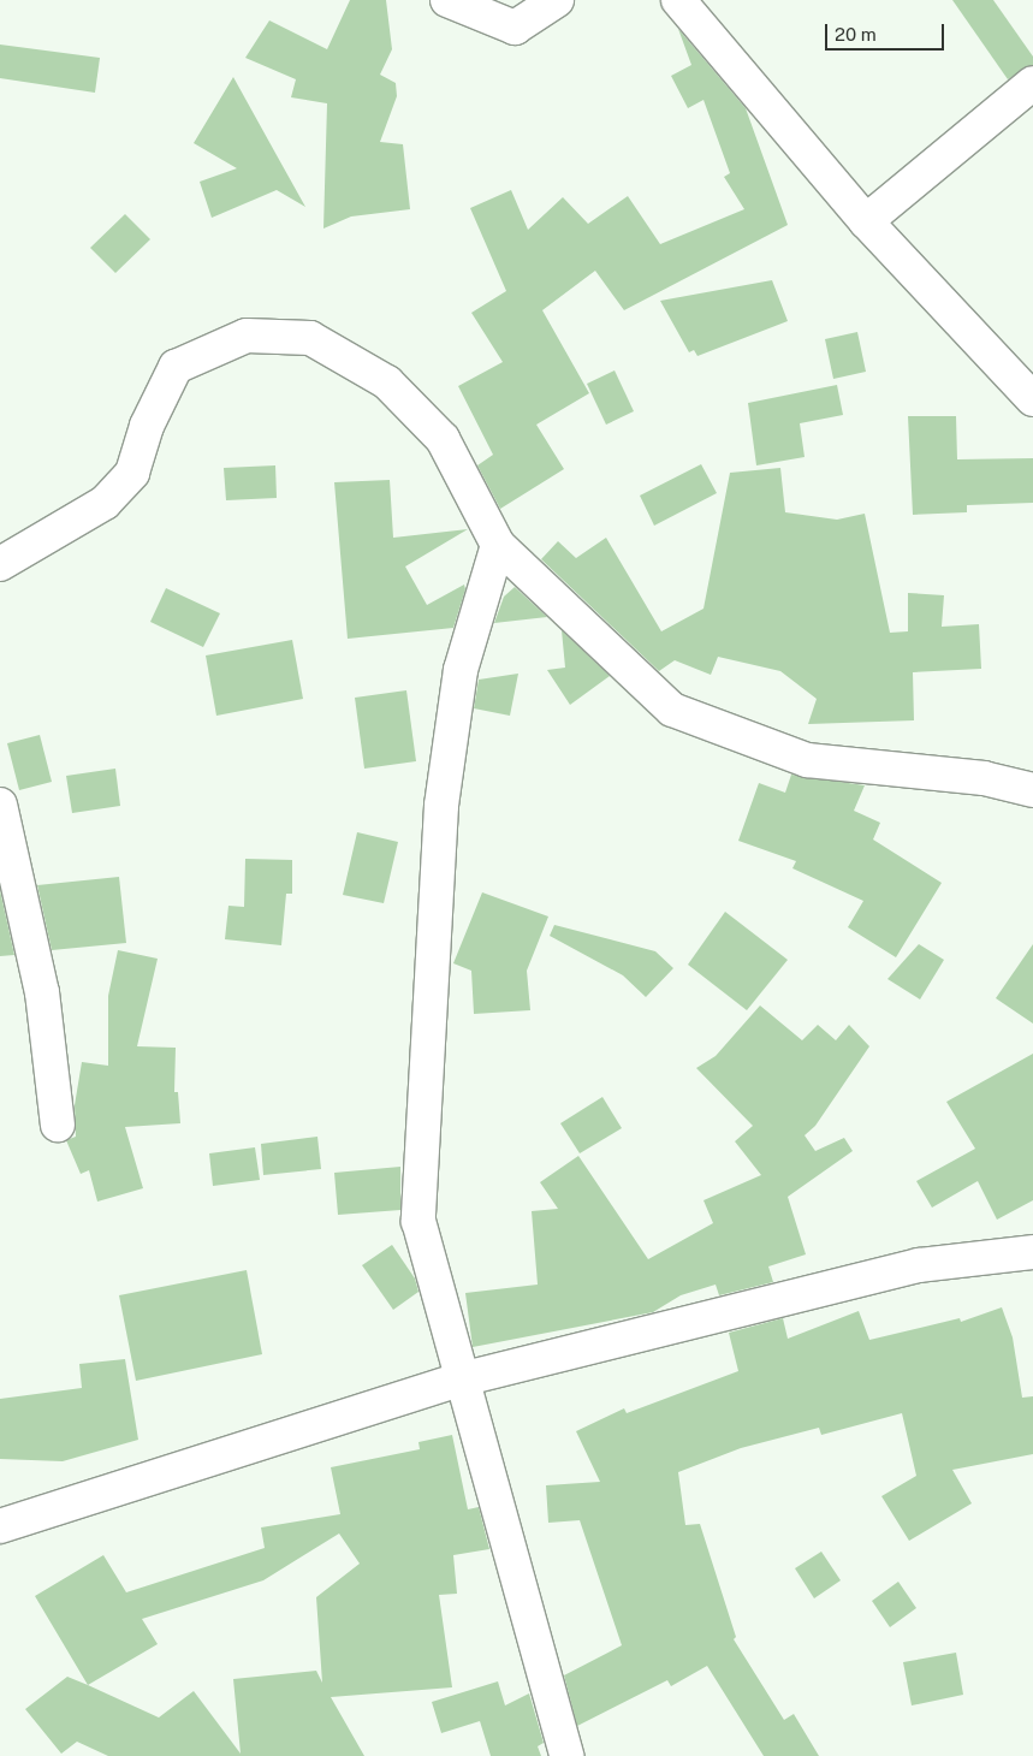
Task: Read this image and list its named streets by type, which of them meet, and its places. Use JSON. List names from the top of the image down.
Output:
{
  "scale_bar": "20 m"
}
